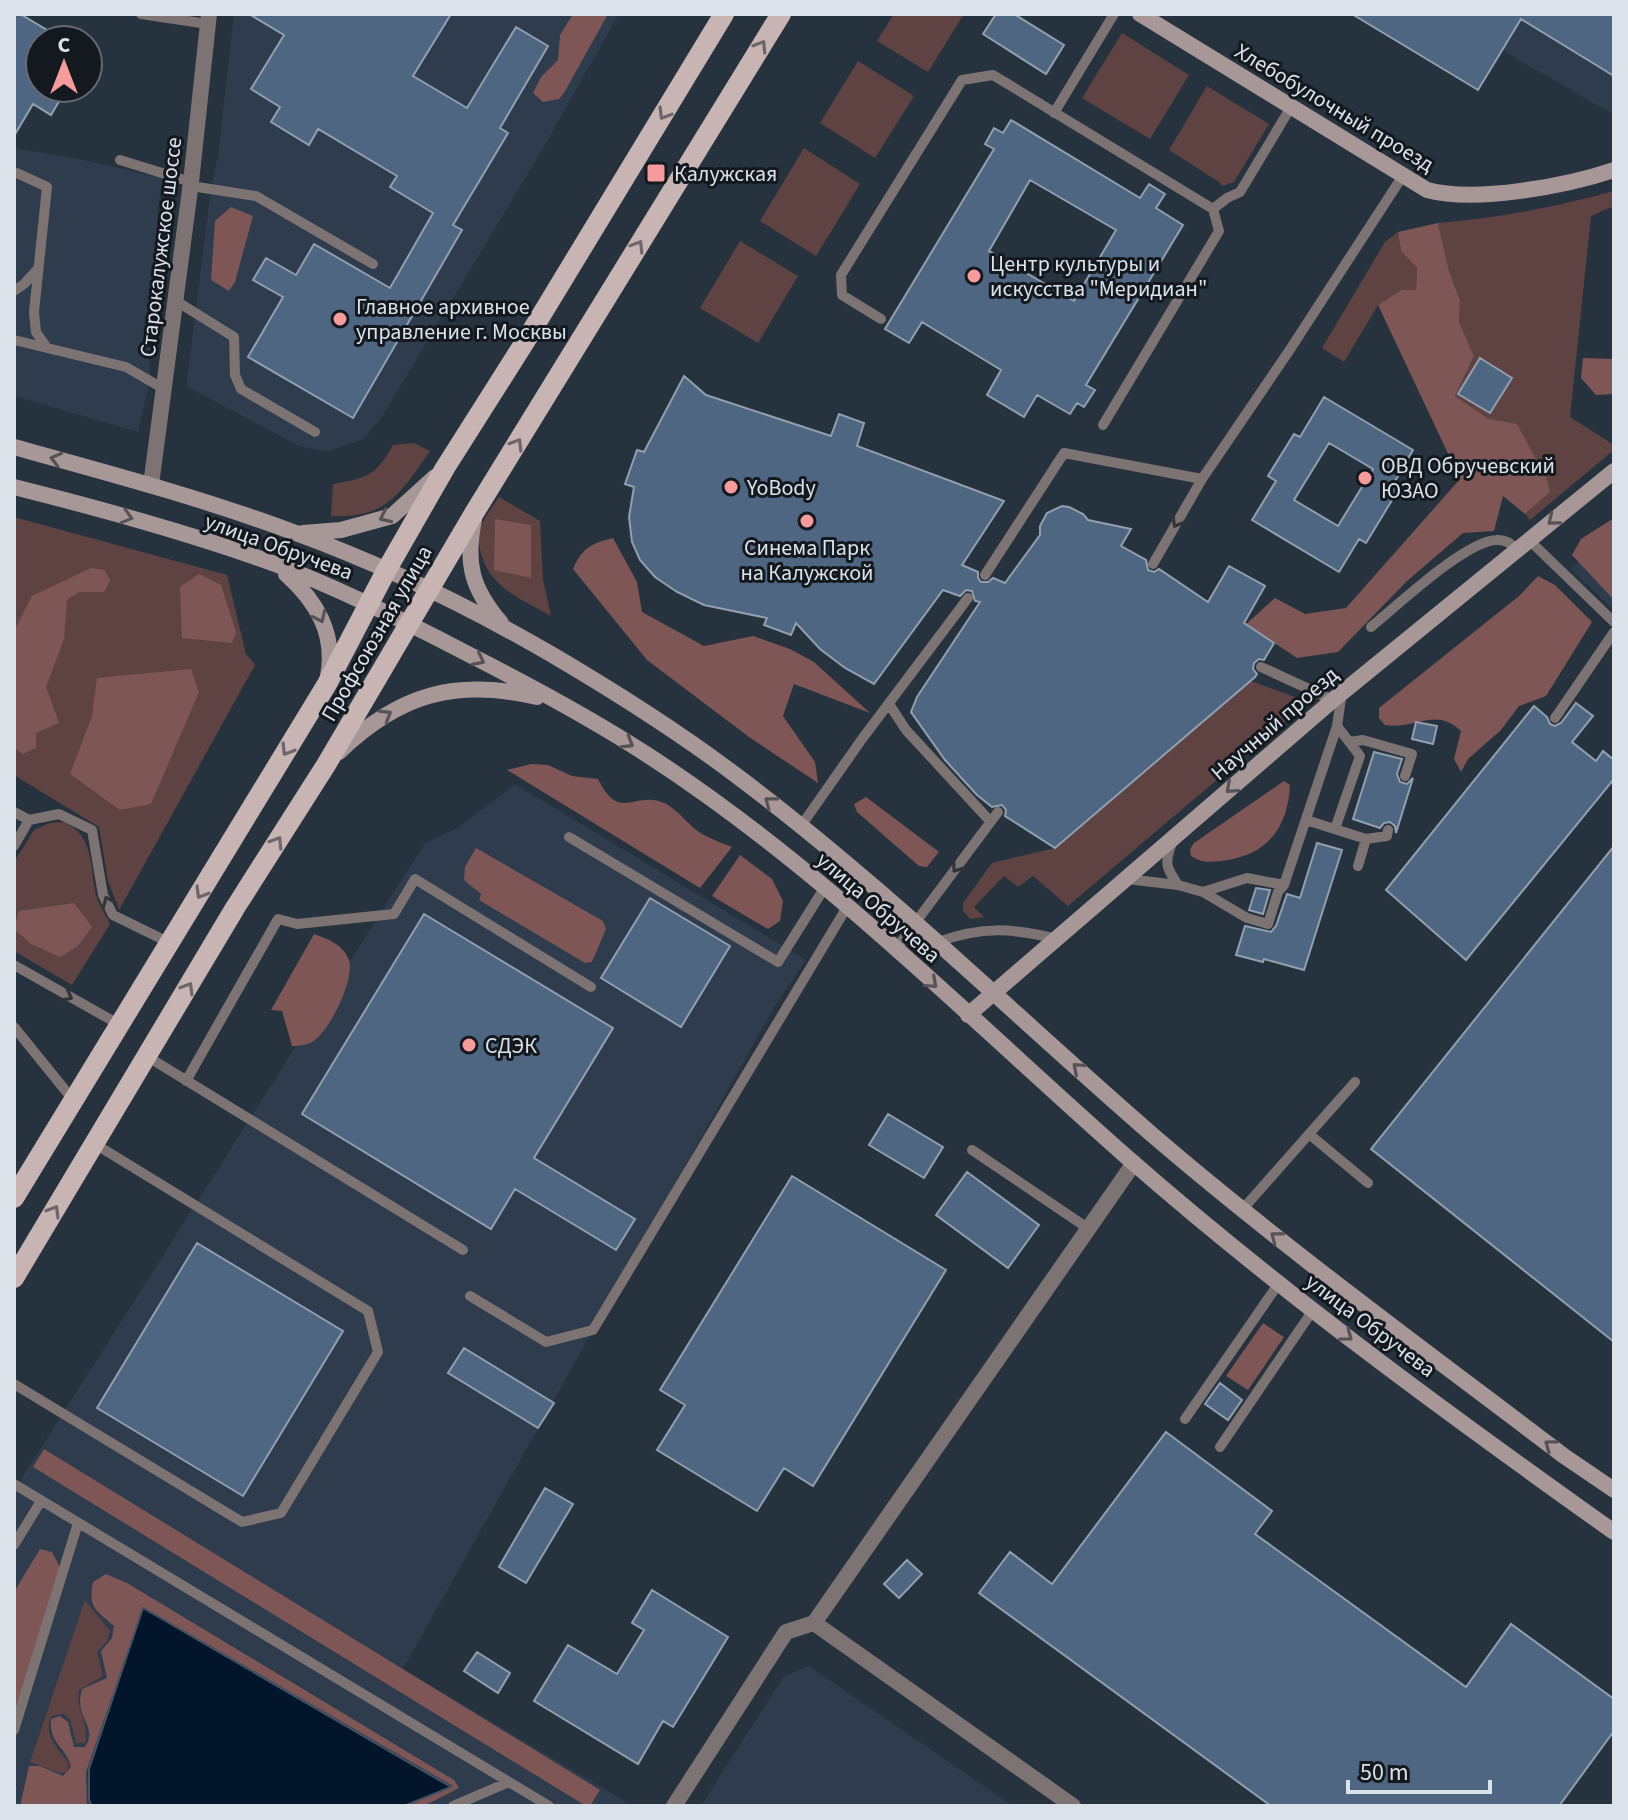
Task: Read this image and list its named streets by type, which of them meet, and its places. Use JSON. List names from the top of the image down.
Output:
{
  "streets": {
    "main road": [
      "Хлебобулочный проезд",
      "улица Обручева",
      "Профсоюзная улица",
      "Научный проезд"
    ],
    "street": ["Старокалужское шоссе"]
  },
  "crossings": [
    ["Старокалужское шоссе", "улица Обручева"],
    ["улица Обручева", "Профсоюзная улица"],
    ["улица Обручева", "Научный проезд"]
  ],
  "one_way": ["Научный проезд"],
  "places": {
    "transit": ["Калужская"],
    "other": [
      "Центр культуры и искусства \"Меридиан\"",
      "Главное архивное управление г. Москвы",
      "ОВД Обручевский ЮЗАО",
      "YoBody",
      "Синема Парк на Калужской",
      "СДЭК"
    ]
  },
  "scale_bar": "50 m",
  "north": "top"
}
